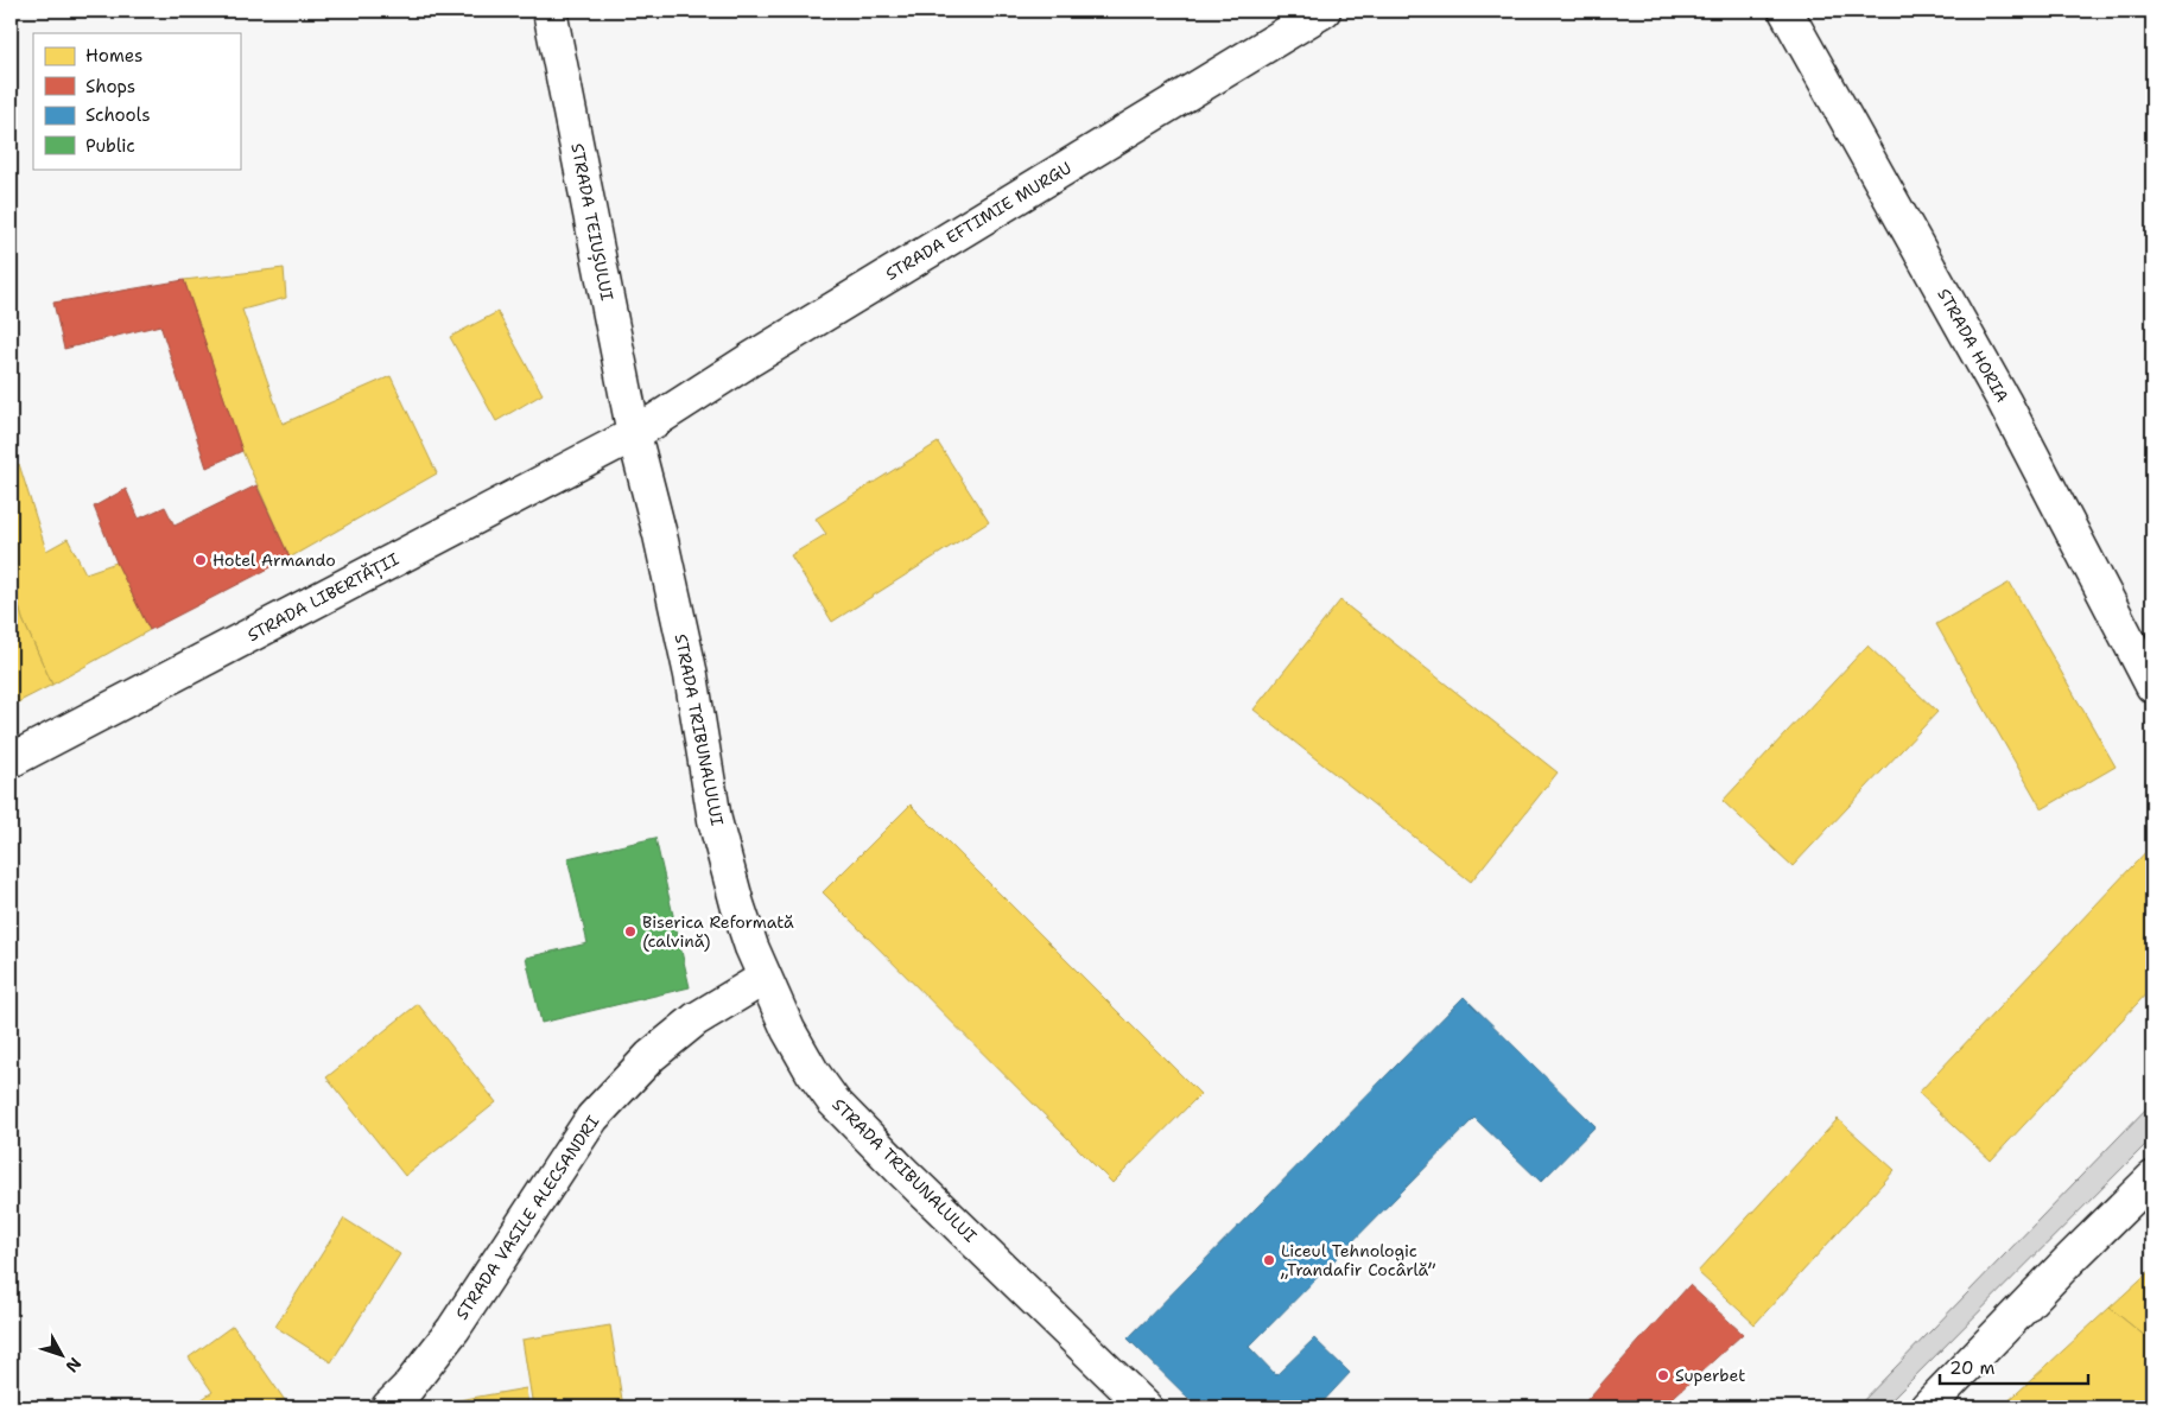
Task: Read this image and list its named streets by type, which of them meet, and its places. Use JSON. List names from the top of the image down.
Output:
{
  "streets": {
    "main road": [
      "STRADA EFTIMIE MURGU",
      "STRADA TEIUȘULUI",
      "STRADA HORIA",
      "STRADA LIBERTĂȚII",
      "STRADA TRIBUNALULUI",
      "STRADA VASILE ALECSANDRI"
    ]
  },
  "crossings": [
    ["STRADA EFTIMIE MURGU", "STRADA TEIUȘULUI"],
    ["STRADA EFTIMIE MURGU", "STRADA LIBERTĂȚII"],
    ["STRADA EFTIMIE MURGU", "STRADA TRIBUNALULUI"],
    ["STRADA TEIUȘULUI", "STRADA LIBERTĂȚII"],
    ["STRADA TEIUȘULUI", "STRADA TRIBUNALULUI"],
    ["STRADA LIBERTĂȚII", "STRADA TRIBUNALULUI"],
    ["STRADA TRIBUNALULUI", "STRADA VASILE ALECSANDRI"]
  ],
  "places": [
    "Hotel Armando",
    "Biserica Reformată (calvină)",
    "Liceul Tehnologic „Trandafir Cocârlă”",
    "Superbet"
  ],
  "legend": [
    "Homes",
    "Shops",
    "Schools",
    "Public"
  ],
  "scale_bar": "20 m",
  "north": "bottom right"
}
